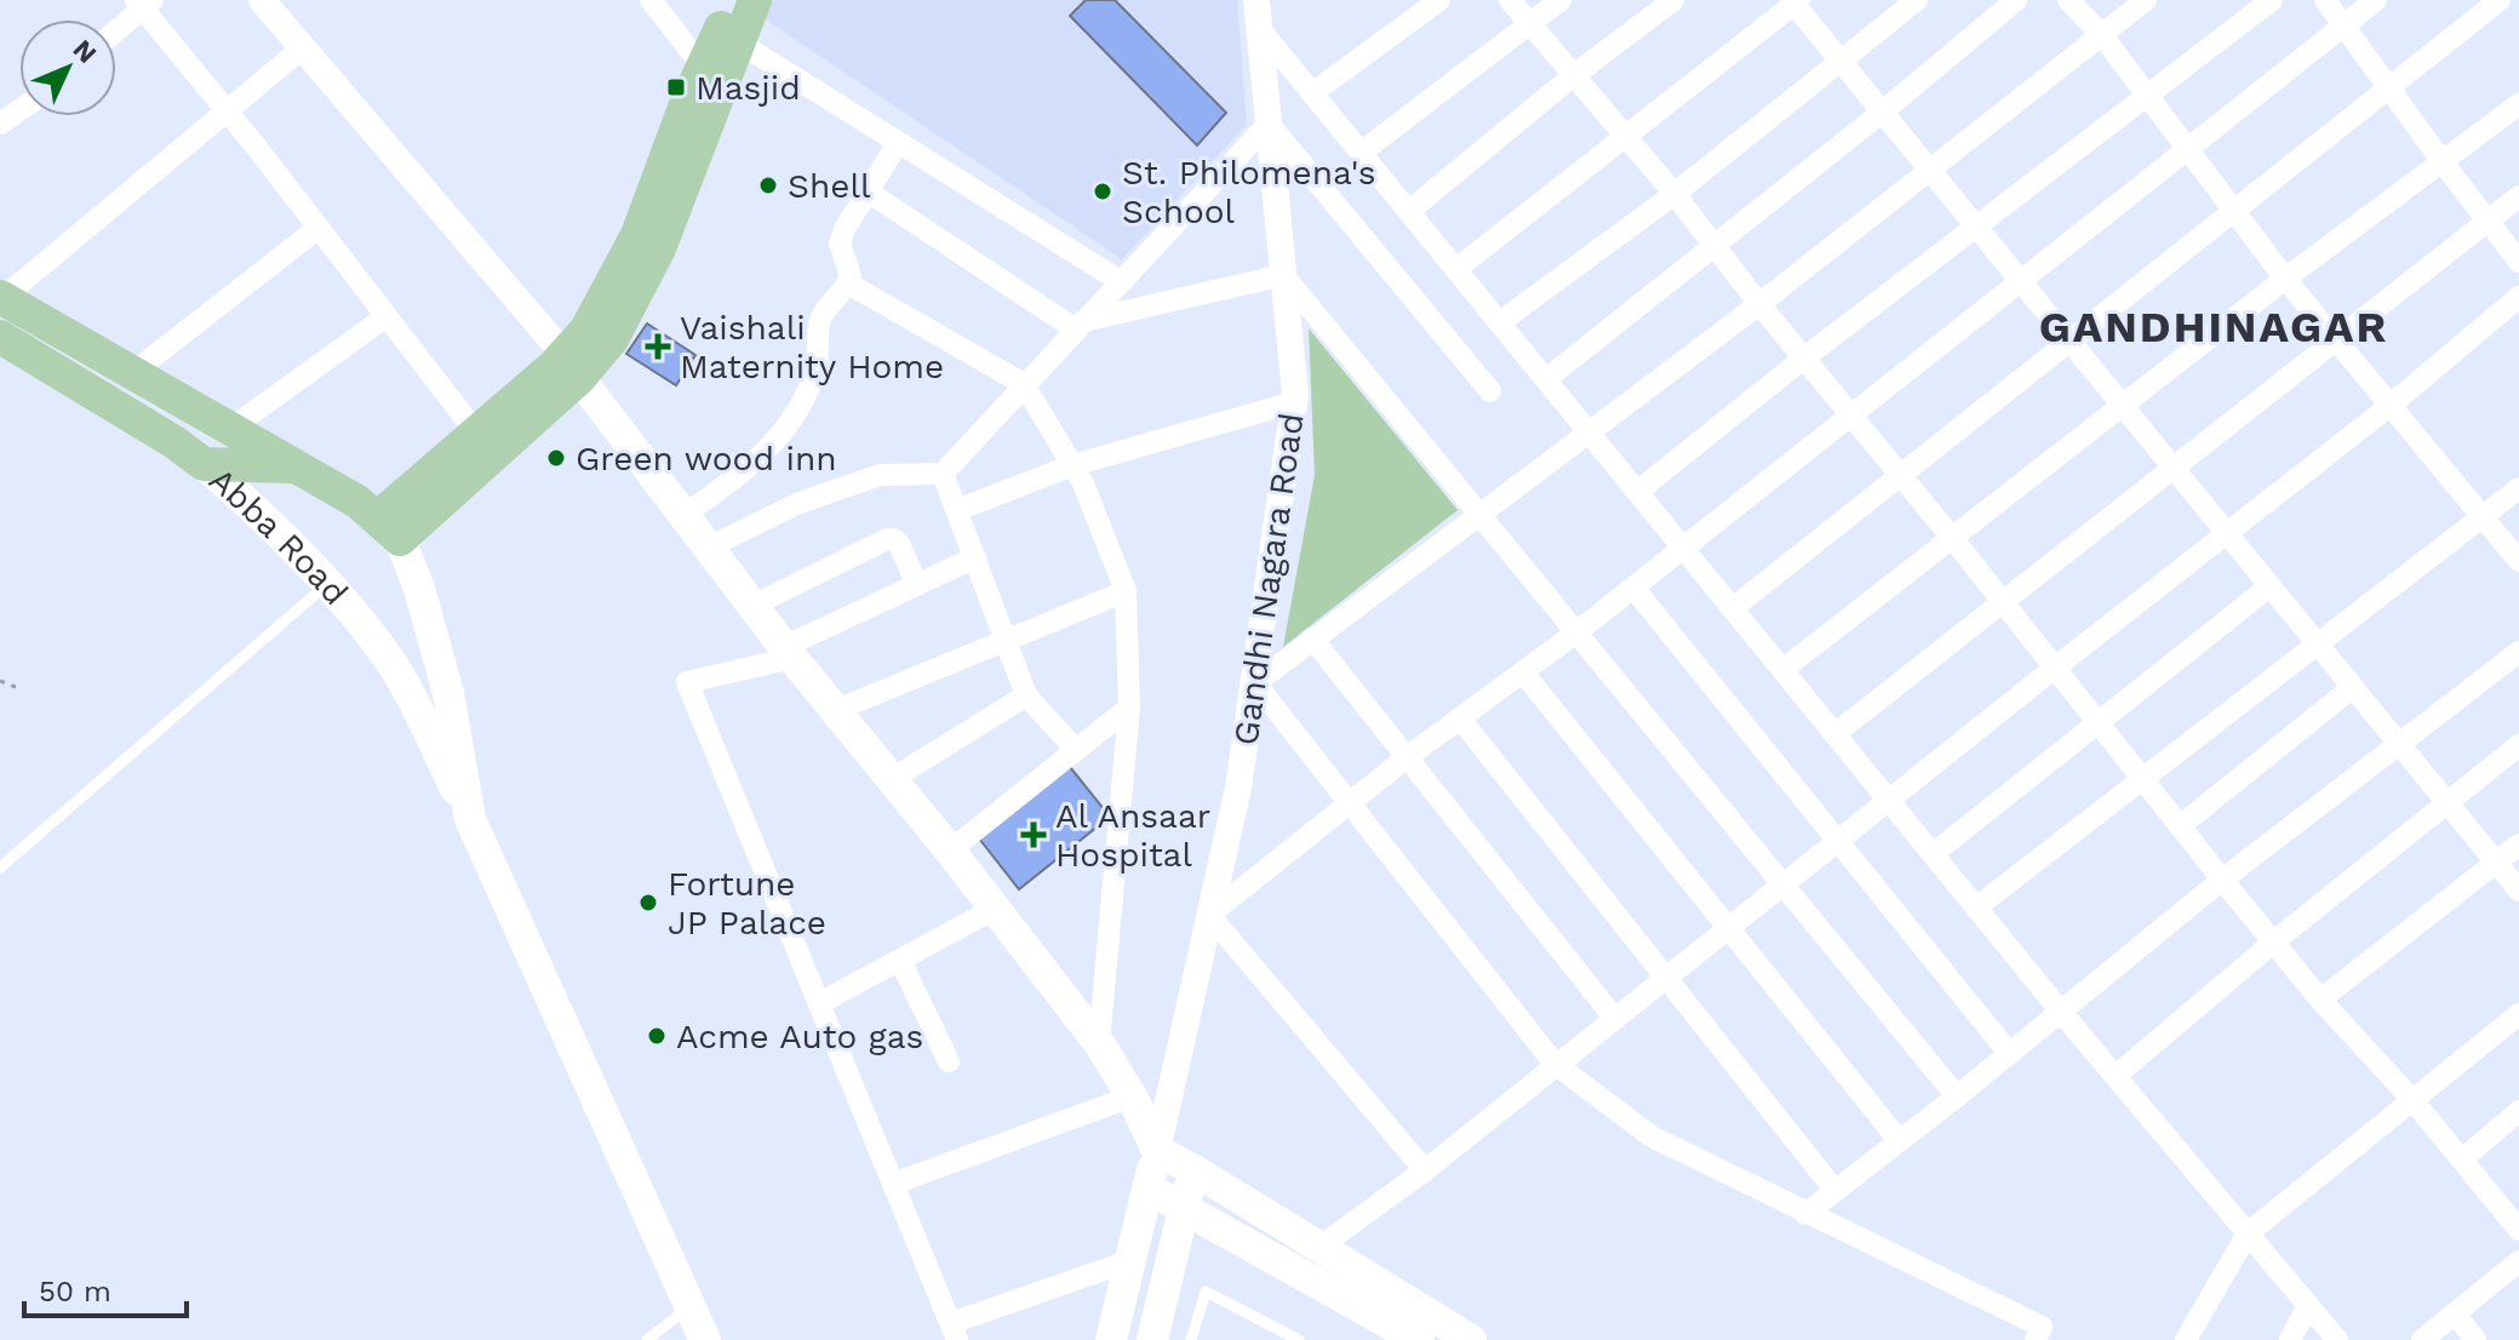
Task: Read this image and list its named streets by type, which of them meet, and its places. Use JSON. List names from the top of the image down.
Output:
{
  "streets": {
    "main road": ["Abba Road"],
    "street": ["Gandhi Nagara Road"]
  },
  "districts": ["GANDHINAGAR"],
  "places": {
    "transit": ["Masjid"],
    "other": [
      "Shell",
      "St. Philomena's School",
      "Green wood inn",
      "Fortune JP Palace",
      "Acme Auto gas"
    ],
    "health": ["Vaishali Maternity Home", "Al Ansaar Hospital"]
  },
  "scale_bar": "50 m",
  "north": "top right"
}
